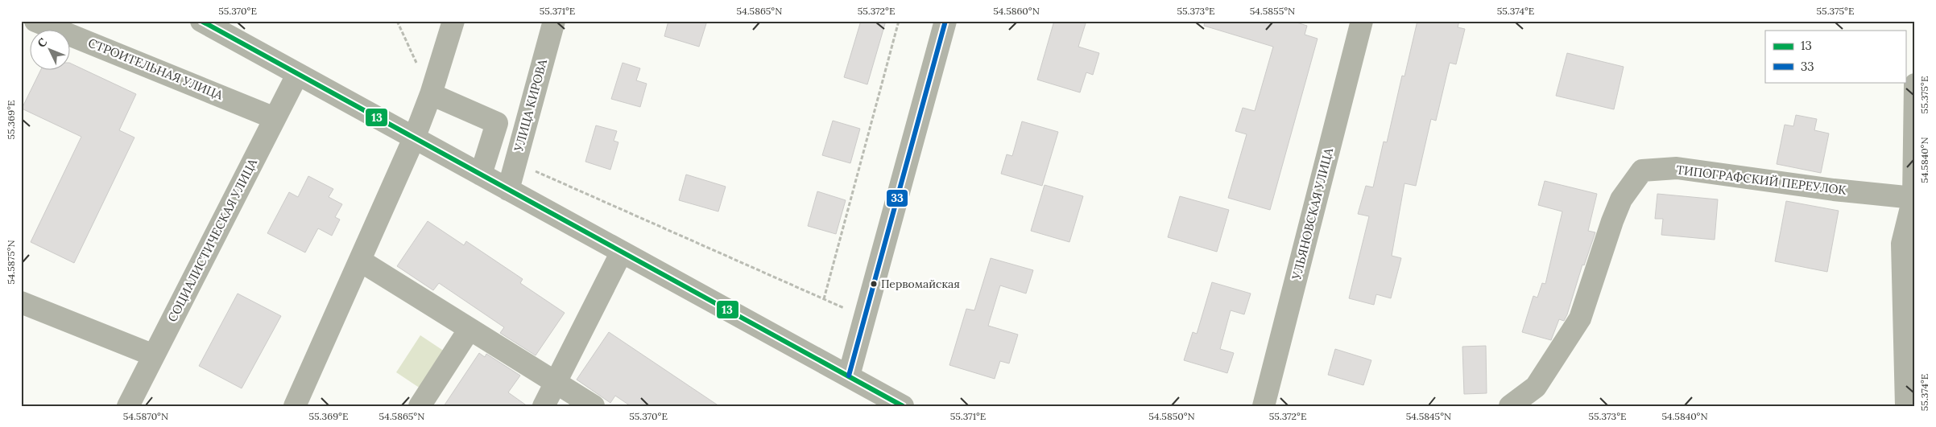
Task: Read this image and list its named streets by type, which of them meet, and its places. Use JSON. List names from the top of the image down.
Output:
{
  "streets": {
    "street": [
      "СТРОИТЕЛЬНАЯ УЛИЦА",
      "УЛИЦА КИРОВА",
      "ТИПОГРАФСКИЙ ПЕРЕУЛОК",
      "УЛЬЯНОВСКАЯ УЛИЦА",
      "СОЦИАЛИСТИЧЕСКАЯ УЛИЦА"
    ]
  },
  "crossings": [
    ["СТРОИТЕЛЬНАЯ УЛИЦА", "СОЦИАЛИСТИЧЕСКАЯ УЛИЦА"]
  ],
  "places": ["Первомайская"],
  "lines": ["transit line 13", "transit line 33"],
  "legend": ["13", "33"],
  "north": "top left",
  "coordinates": [
    "55.370°E",
    "55.371°E",
    "54.5865°N",
    "55.372°E",
    "54.5860°N",
    "55.373°E",
    "54.5855°N",
    "55.374°E",
    "55.375°E",
    "55.369°E",
    "54.5840°N",
    "54.5875°N",
    "54.5870°N",
    "54.5850°N",
    "54.5845°N"
  ]
}
